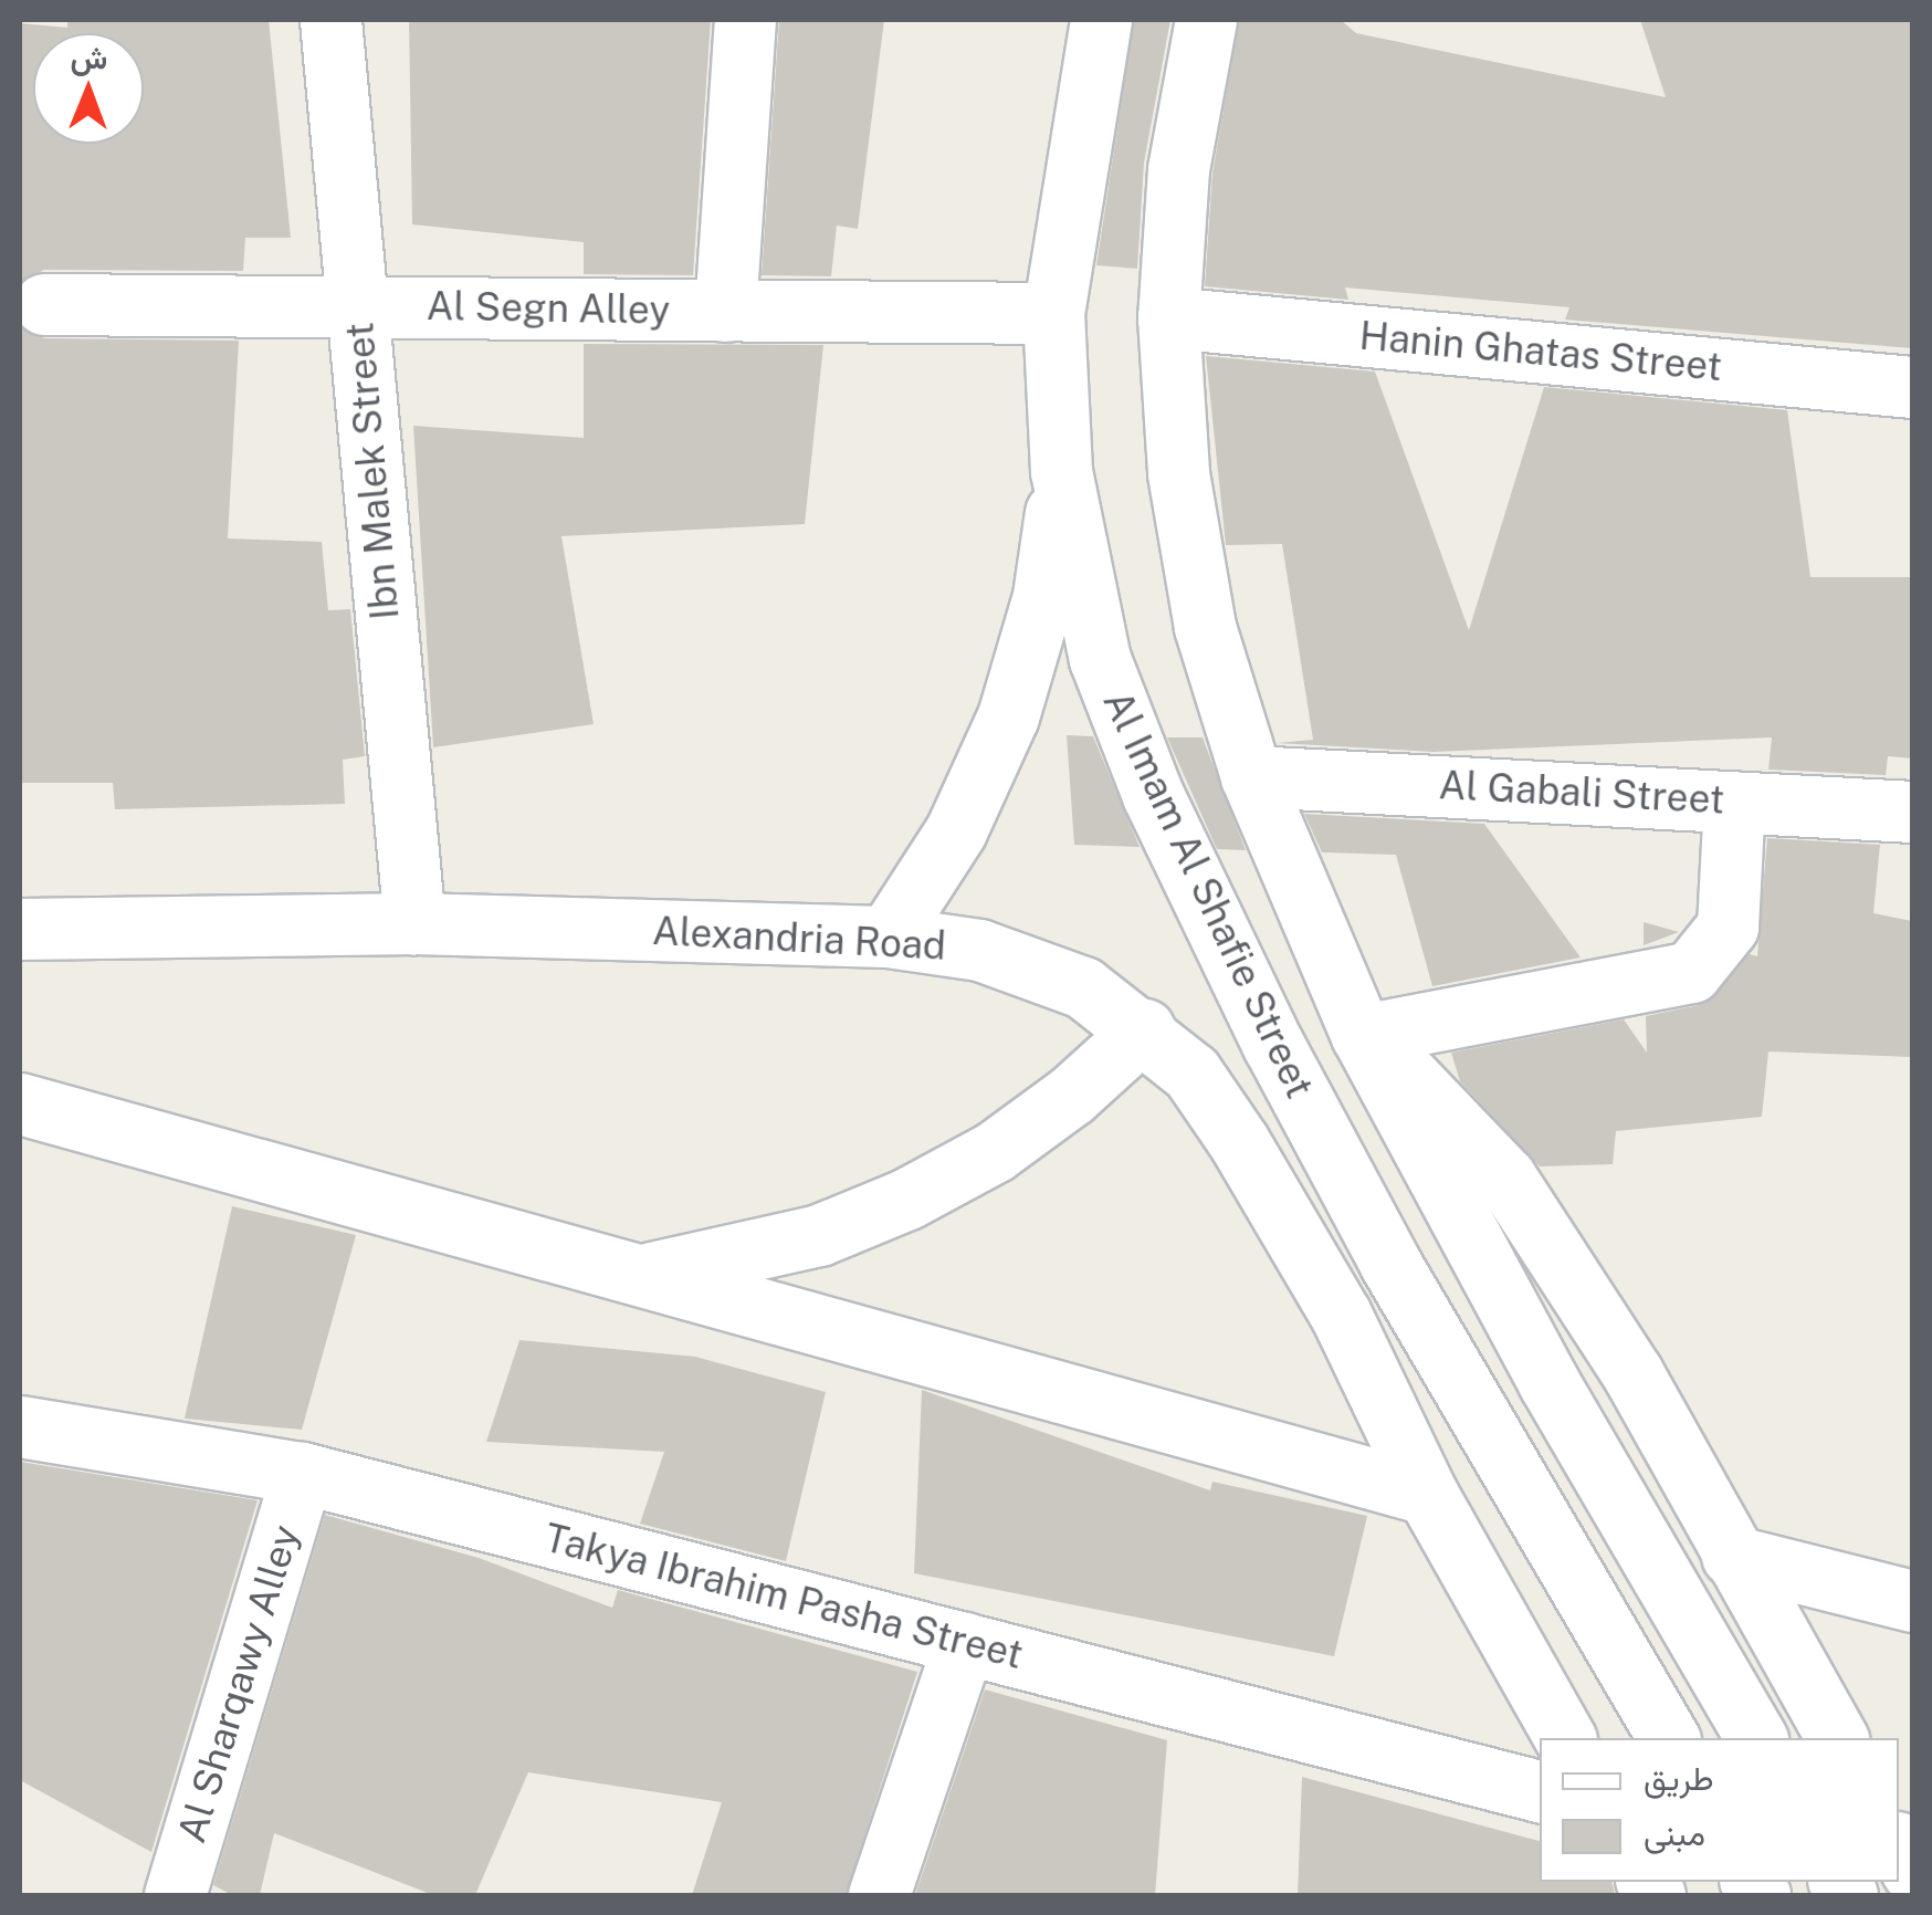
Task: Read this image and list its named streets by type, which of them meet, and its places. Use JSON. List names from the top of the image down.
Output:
{
  "streets": {
    "street": [
      "Al Segn Alley",
      "Hanin Ghatas Street",
      "Ibn Malek Street",
      "Al Gabali Street",
      "Al Imam Al Shafie Street",
      "Alexandria Road",
      "Takya Ibrahim Pasha Street",
      "Al Sharqawy Alley"
    ]
  },
  "crossings": [
    ["Al Segn Alley", "Ibn Malek Street"],
    ["Al Segn Alley", "Al Imam Al Shafie Street"],
    ["Hanin Ghatas Street", "Al Imam Al Shafie Street"],
    ["Ibn Malek Street", "Alexandria Road"],
    ["Al Gabali Street", "Al Imam Al Shafie Street"],
    ["Takya Ibrahim Pasha Street", "Al Sharqawy Alley"]
  ],
  "legend": ["طريق", "مبنى"],
  "north": "top"
}
